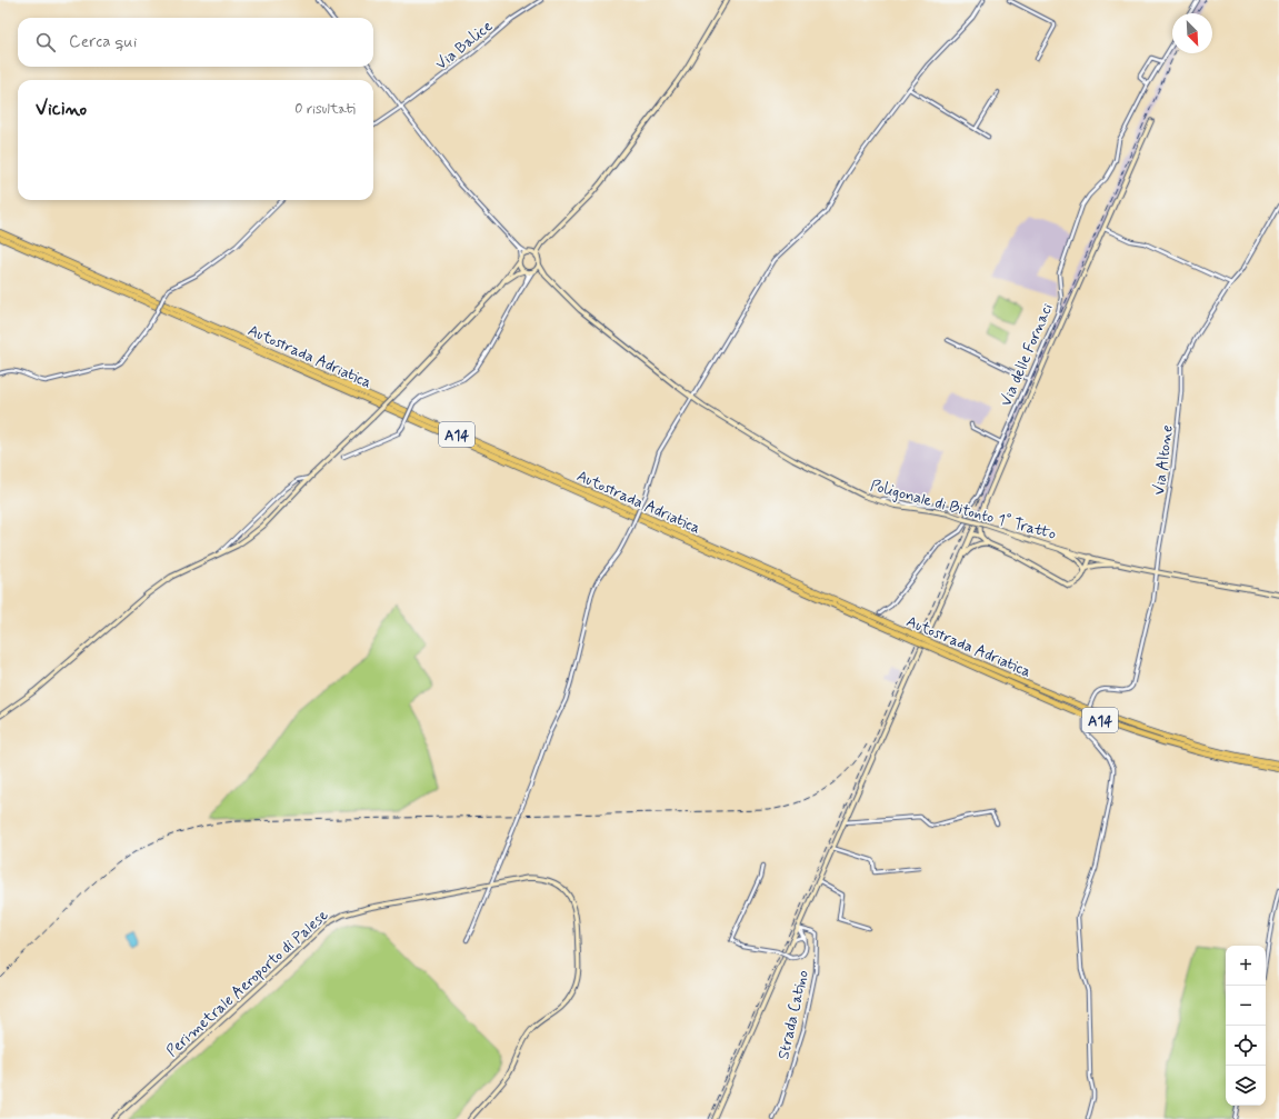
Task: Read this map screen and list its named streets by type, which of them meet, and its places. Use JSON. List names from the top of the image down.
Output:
{
  "streets": {
    "highway": ["Autostrada Adriatica", "A14"],
    "main road": ["Poligonale di Bitonto 1° Tratto", "Perimetrale Aeroporto di Palese"],
    "street": [
      "Via Balice",
      "Via delle Fornaci",
      "Via Altone",
      "Strada Catino"
    ]
  },
  "crossings": [
    ["Via Altone", "Poligonale di Bitonto 1° Tratto"]
  ],
  "north": "bottom right",
  "page": {
    "search": "Cerca qui",
    "heading": ["Vicino", "0 risultati"],
    "map_buttons": ["+", "−"]
  }
}
